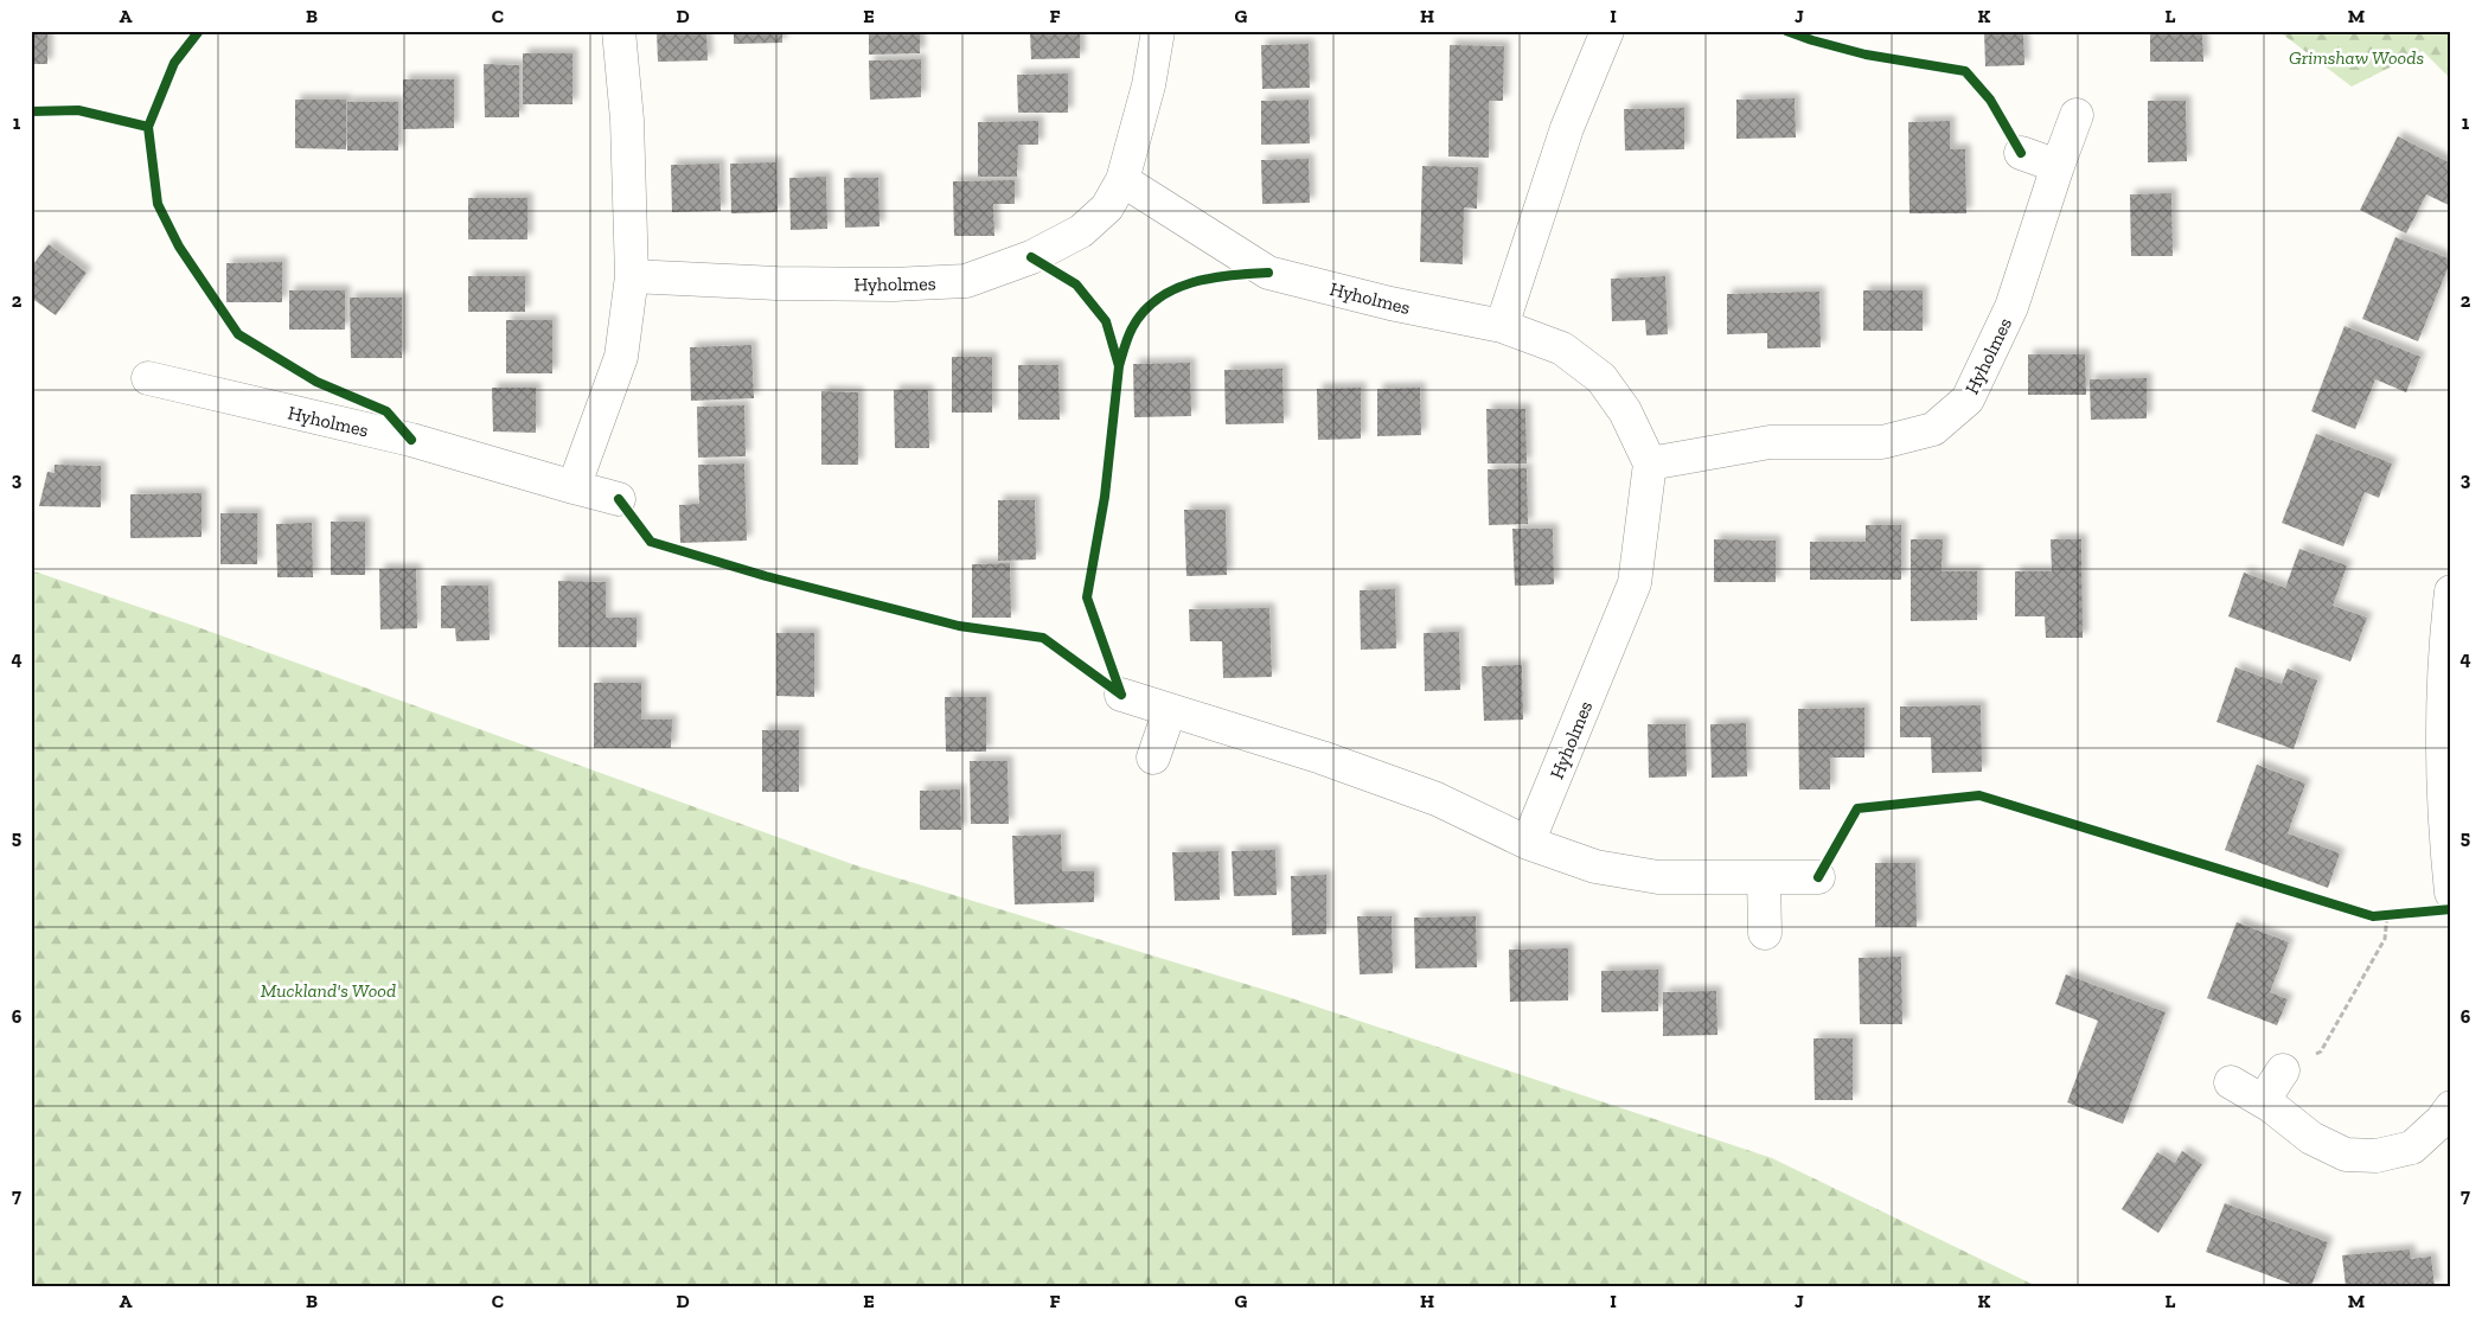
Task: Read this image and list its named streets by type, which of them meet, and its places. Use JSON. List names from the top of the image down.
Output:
{
  "streets": {
    "street": ["Hyholmes"]
  },
  "parks": ["Grimshaw Woods", "Muckland's Wood"],
  "grid": {
    "columns": [
      "A",
      "B",
      "C",
      "D",
      "E",
      "F",
      "G",
      "H",
      "I",
      "J",
      "K",
      "L",
      "M"
    ],
    "rows": [
      "1",
      "2",
      "3",
      "4",
      "5",
      "6",
      "7"
    ]
  }
}
